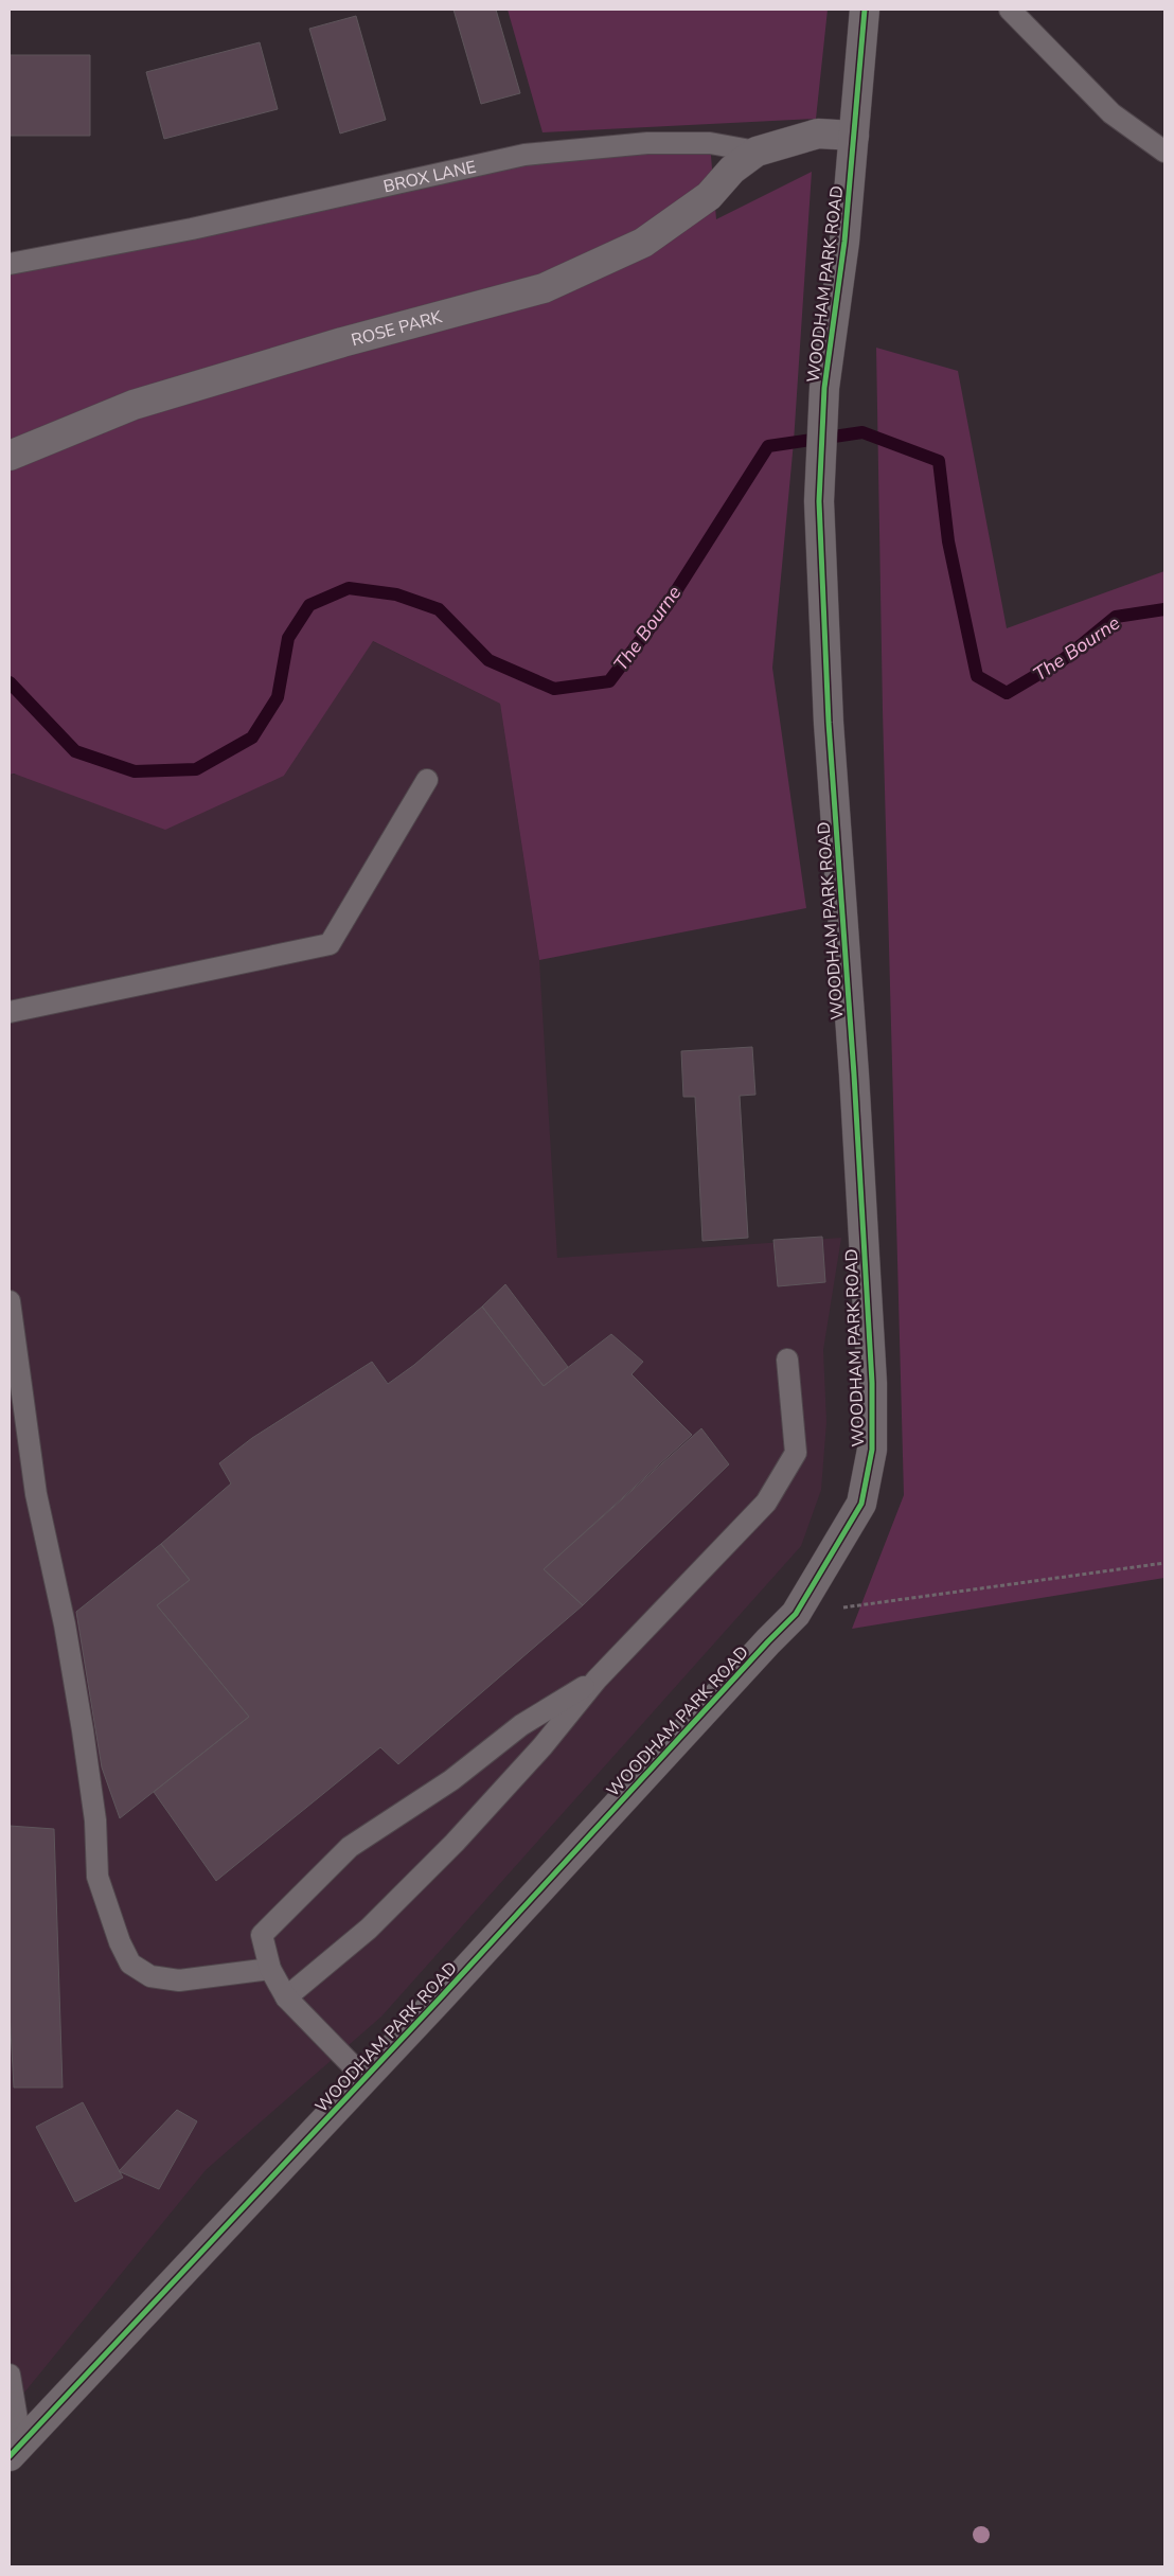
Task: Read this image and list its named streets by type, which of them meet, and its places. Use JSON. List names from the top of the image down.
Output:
{
  "streets": {
    "street": ["BROX LANE", "WOODHAM PARK ROAD", "ROSE PARK"]
  },
  "crossings": [
    ["BROX LANE", "WOODHAM PARK ROAD"],
    ["BROX LANE", "ROSE PARK"]
  ],
  "water": ["The Bourne"]
}
